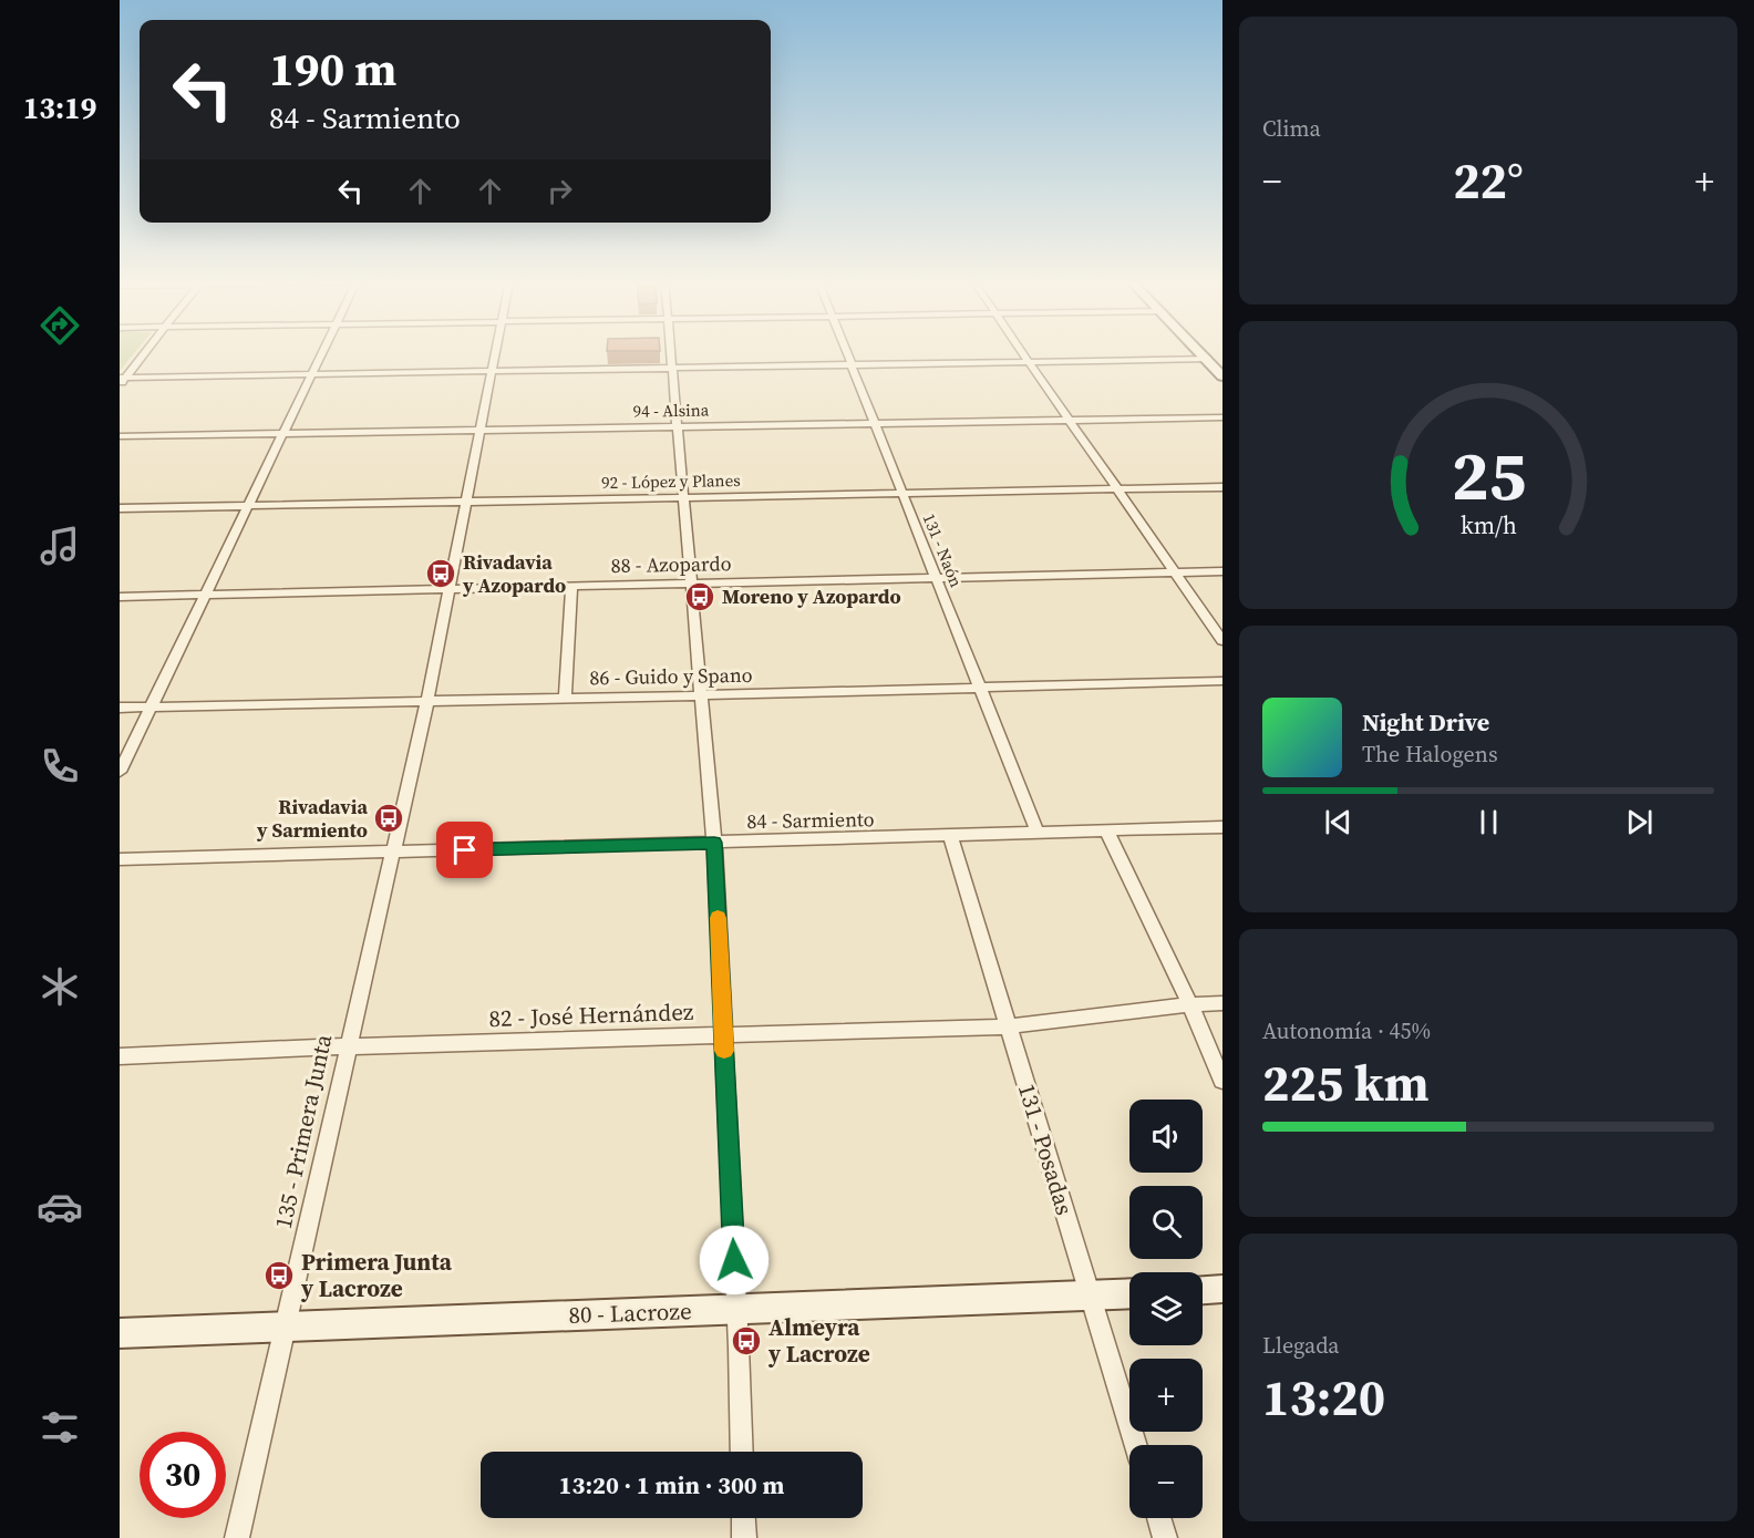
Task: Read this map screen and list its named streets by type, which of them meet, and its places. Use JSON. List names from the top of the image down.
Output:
{
  "streets": {
    "street": [
      "94 - Alsina",
      "92 - López y Planes",
      "131 - Naón",
      "88 - Azopardo",
      "86 - Guido y Spano",
      "84 - Sarmiento",
      "82 - José Hernández",
      "135 - Primera Junta",
      "131 - Posadas",
      "80 - Lacroze"
    ]
  },
  "crossings": [
    ["94 - Alsina", "131 - Naón"],
    ["94 - Alsina", "135 - Primera Junta"],
    ["92 - López y Planes", "131 - Naón"],
    ["92 - López y Planes", "135 - Primera Junta"],
    ["131 - Naón", "88 - Azopardo"],
    ["131 - Naón", "86 - Guido y Spano"],
    ["131 - Naón", "84 - Sarmiento"],
    ["88 - Azopardo", "135 - Primera Junta"],
    ["86 - Guido y Spano", "135 - Primera Junta"],
    ["84 - Sarmiento", "135 - Primera Junta"],
    ["84 - Sarmiento", "131 - Posadas"],
    ["82 - José Hernández", "135 - Primera Junta"],
    ["82 - José Hernández", "131 - Posadas"],
    ["135 - Primera Junta", "80 - Lacroze"],
    ["131 - Posadas", "80 - Lacroze"]
  ],
  "places": {
    "bus stop": [
      "Rivadavia y Azopardo",
      "Moreno y Azopardo",
      "Rivadavia y Sarmiento",
      "Primera Junta y Lacroze",
      "Almeyra y Lacroze"
    ]
  },
  "page": {
    "tabs": "13:19",
    "tile": [
      "Clima",
      ["Autonomía · 45%", "225 km"],
      ["Llegada", "13:20"]
    ],
    "turn": ["190 m", "84 - Sarmiento"],
    "heat": ["−", "22°", "+"],
    "song": ["Night Drive", "The Halogens"],
    "map_buttons": ["+", "−"],
    "limit": "30",
    "trip": "13:20 · 1 min · 300 m",
    "gauge": ["25", "km/h"]
  }
}
